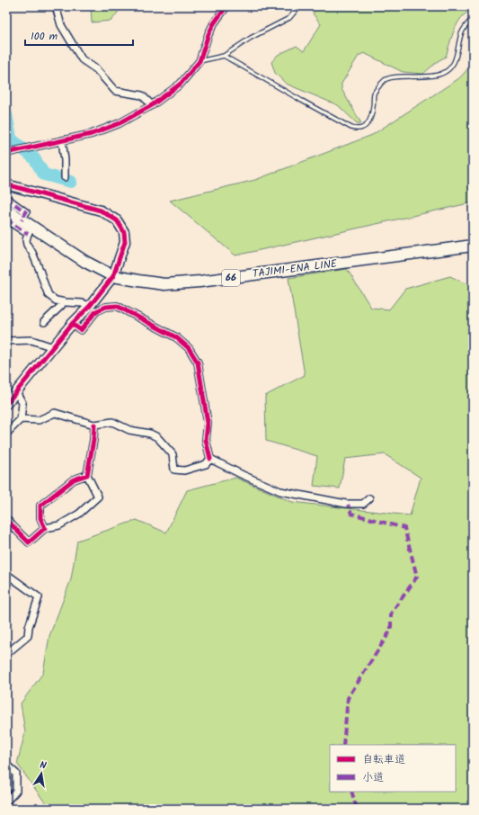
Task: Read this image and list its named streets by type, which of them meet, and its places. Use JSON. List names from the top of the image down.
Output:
{
  "streets": {
    "main road": ["TAJIMI-ENA LINE", "66"]
  },
  "legend": ["自転車道", "小道"],
  "scale_bar": "100 m",
  "north": "top"
}
